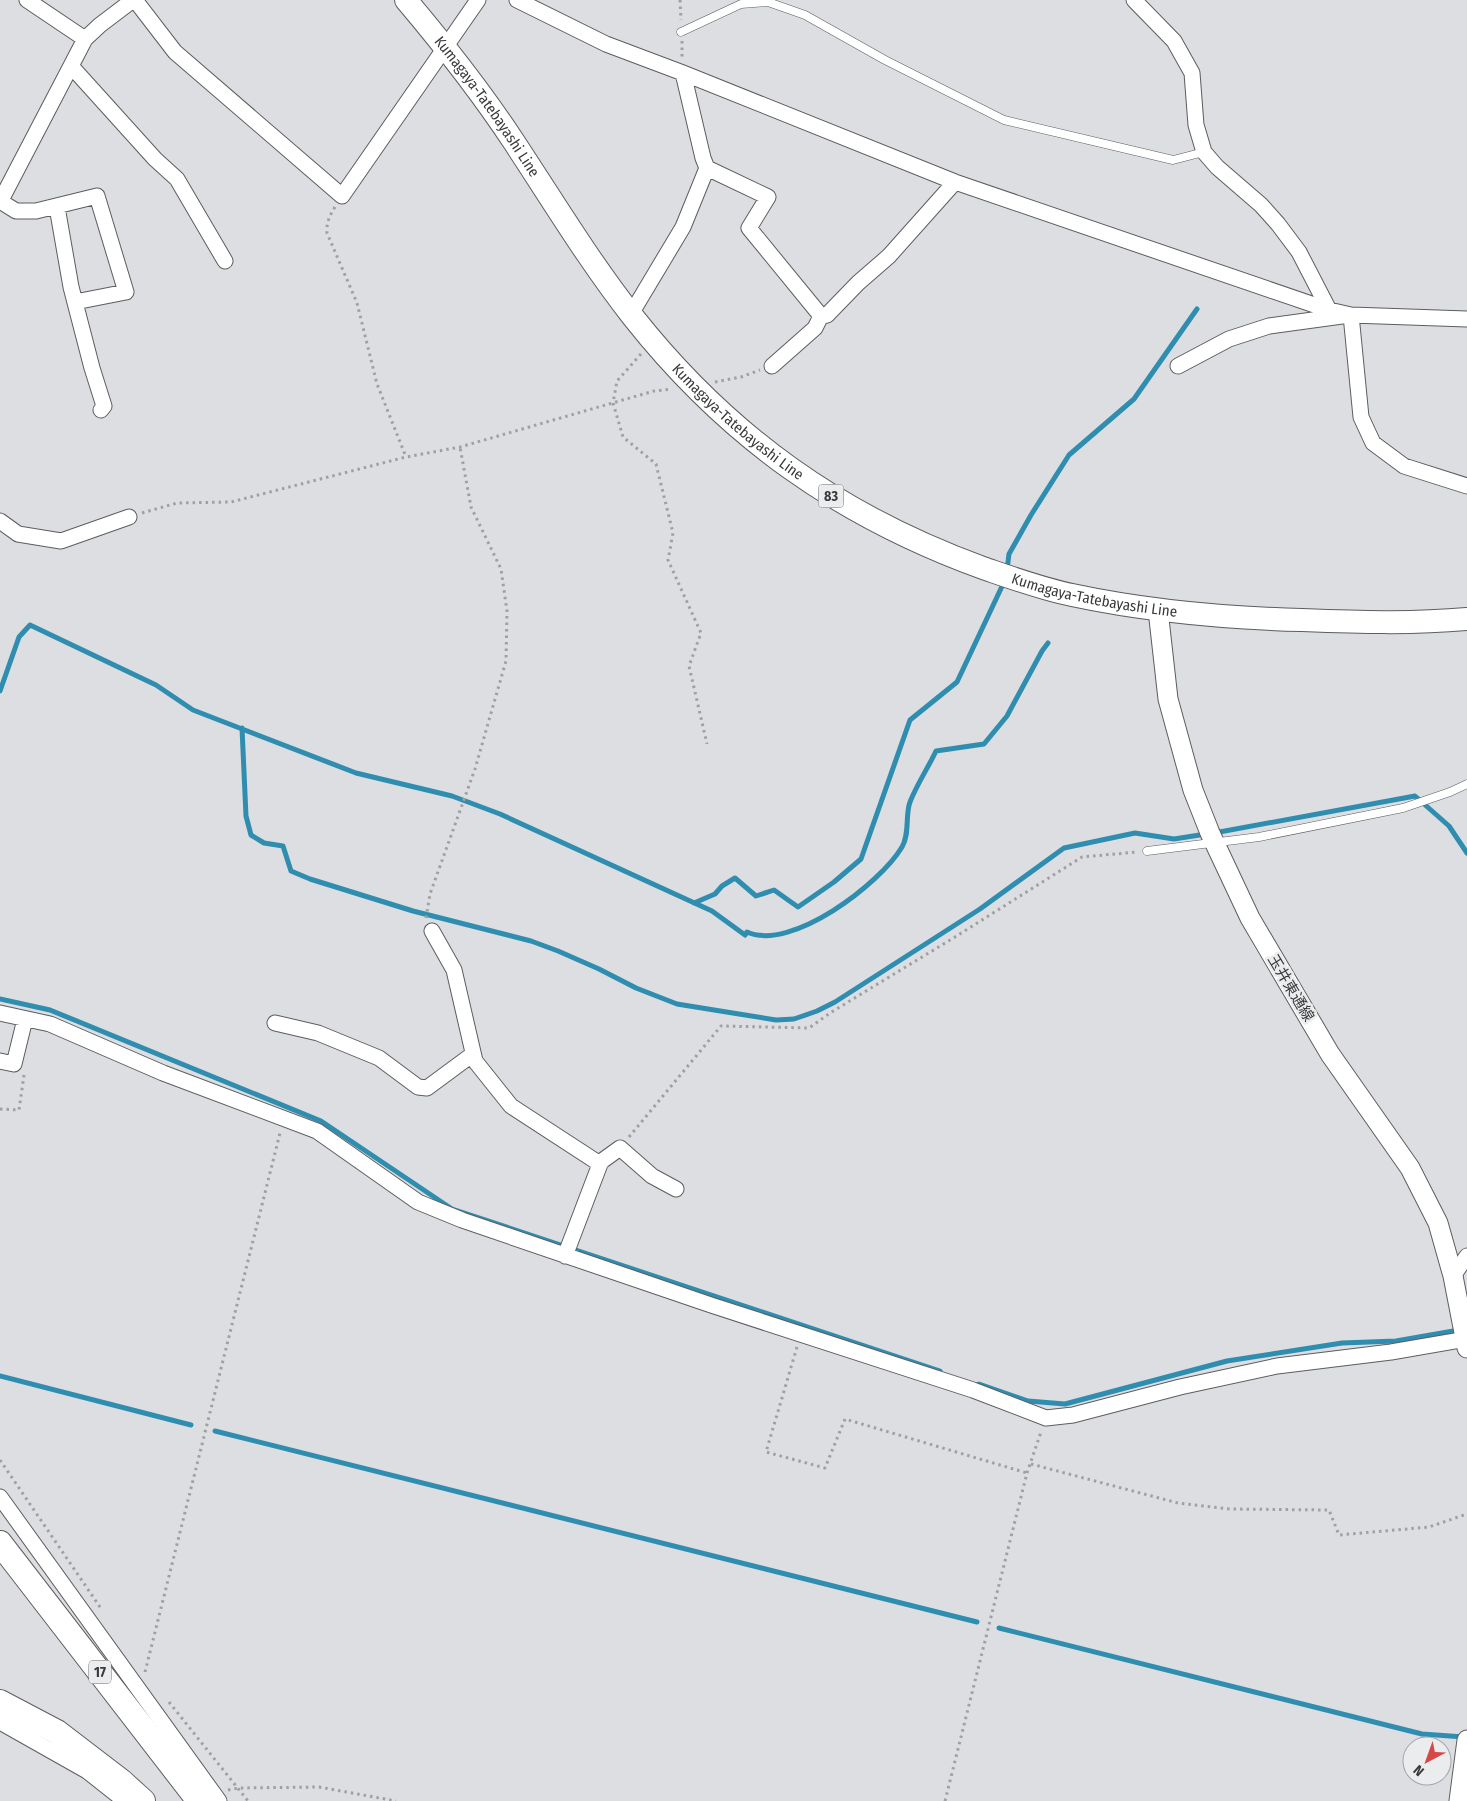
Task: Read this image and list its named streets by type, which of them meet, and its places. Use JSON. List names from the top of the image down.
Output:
{
  "streets": {
    "highway": ["17"],
    "main road": ["Kumagaya-Tatebayashi Line", "83"],
    "street": ["玉井東通線"]
  },
  "crossings": [
    ["Kumagaya-Tatebayashi Line", "玉井東通線"]
  ],
  "north": "bottom left"
}
